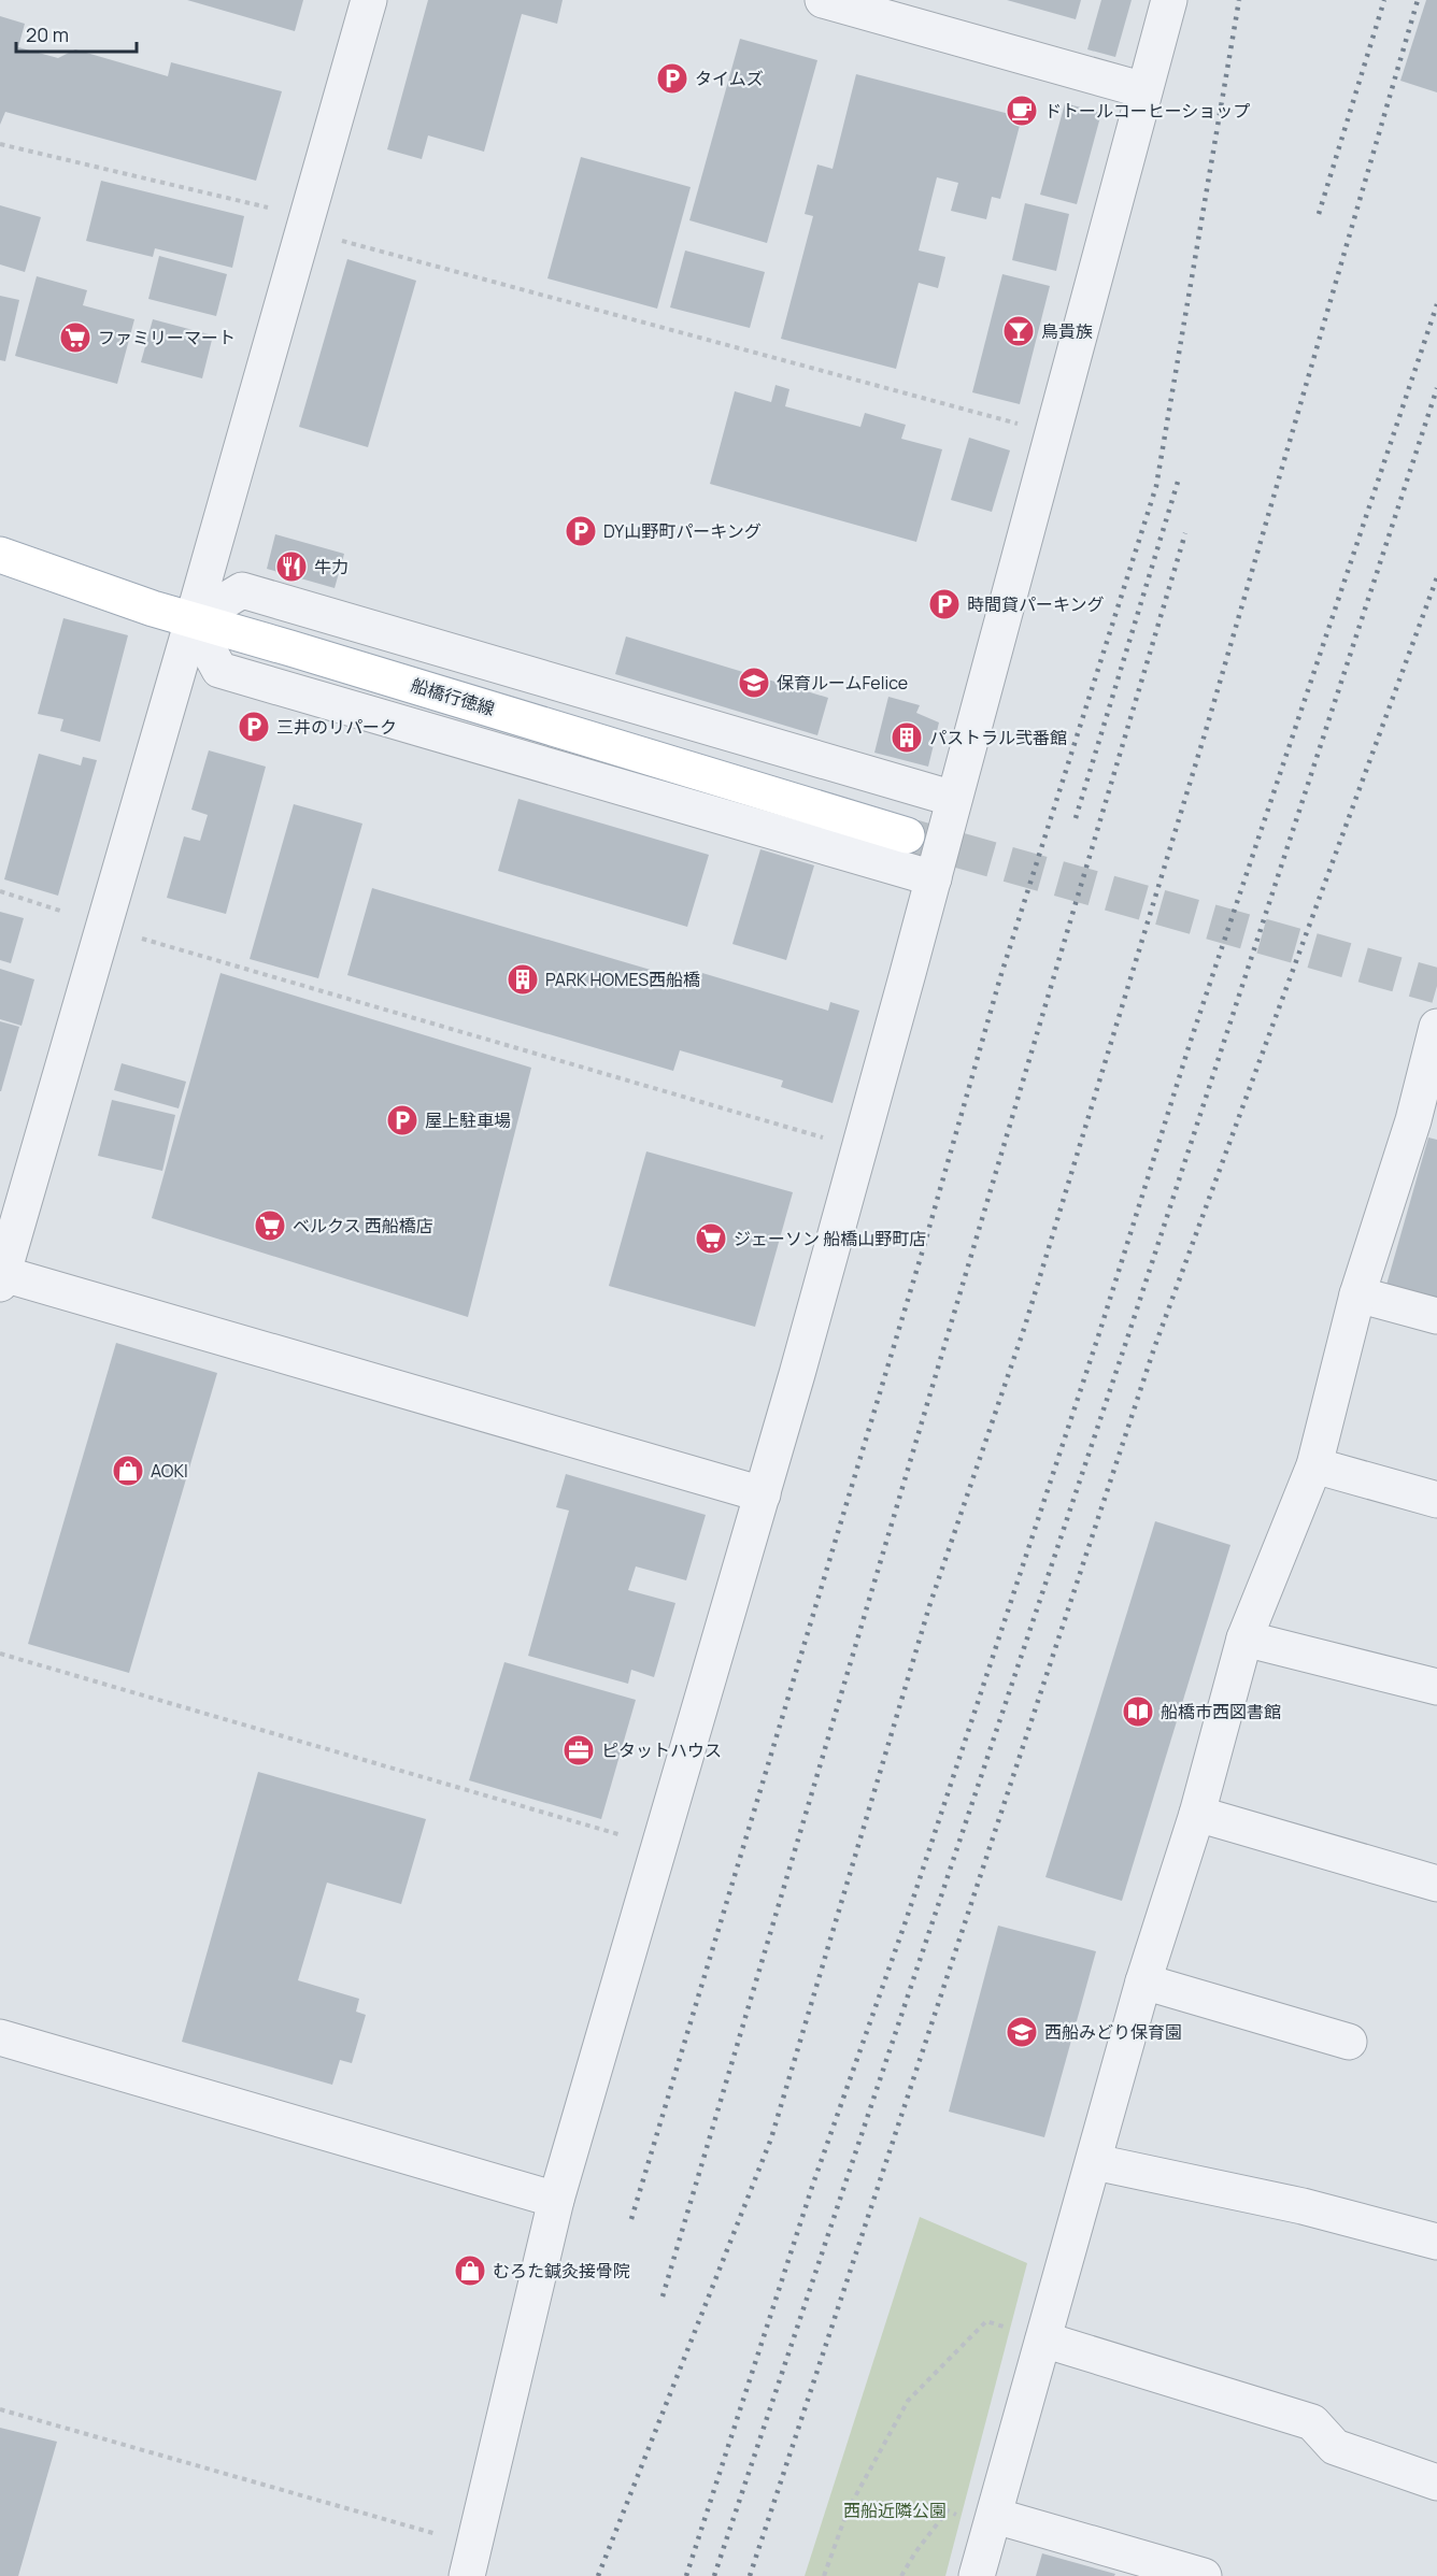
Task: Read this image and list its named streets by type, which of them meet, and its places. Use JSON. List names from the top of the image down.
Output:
{
  "streets": {
    "main road": ["船橋行徳線"]
  },
  "parks": ["西船近隣公園"],
  "places": {
    "parking": [
      "タイムズ",
      "DY山野町パーキング",
      "時間貸パーキング",
      "三井のリパーク",
      "屋上駐車場"
    ],
    "cafe": ["ドトールコーヒーショップ"],
    "bar": ["鳥貴族"],
    "supermarket": ["ファミリーマート", "ベルクス 西船橋店", "ジェーソン 船橋山野町店"],
    "restaurant": ["牛力"],
    "school or university": ["保育ルームFelice", "西船みどり保育園"],
    "building": ["パストラル弐番館", "PARK HOMES西船橋"],
    "shop": ["AOKI", "むろた鍼灸接骨院"],
    "library": ["船橋市西図書館"],
    "office": ["ピタットハウス"]
  },
  "scale_bar": "20 m"
}
